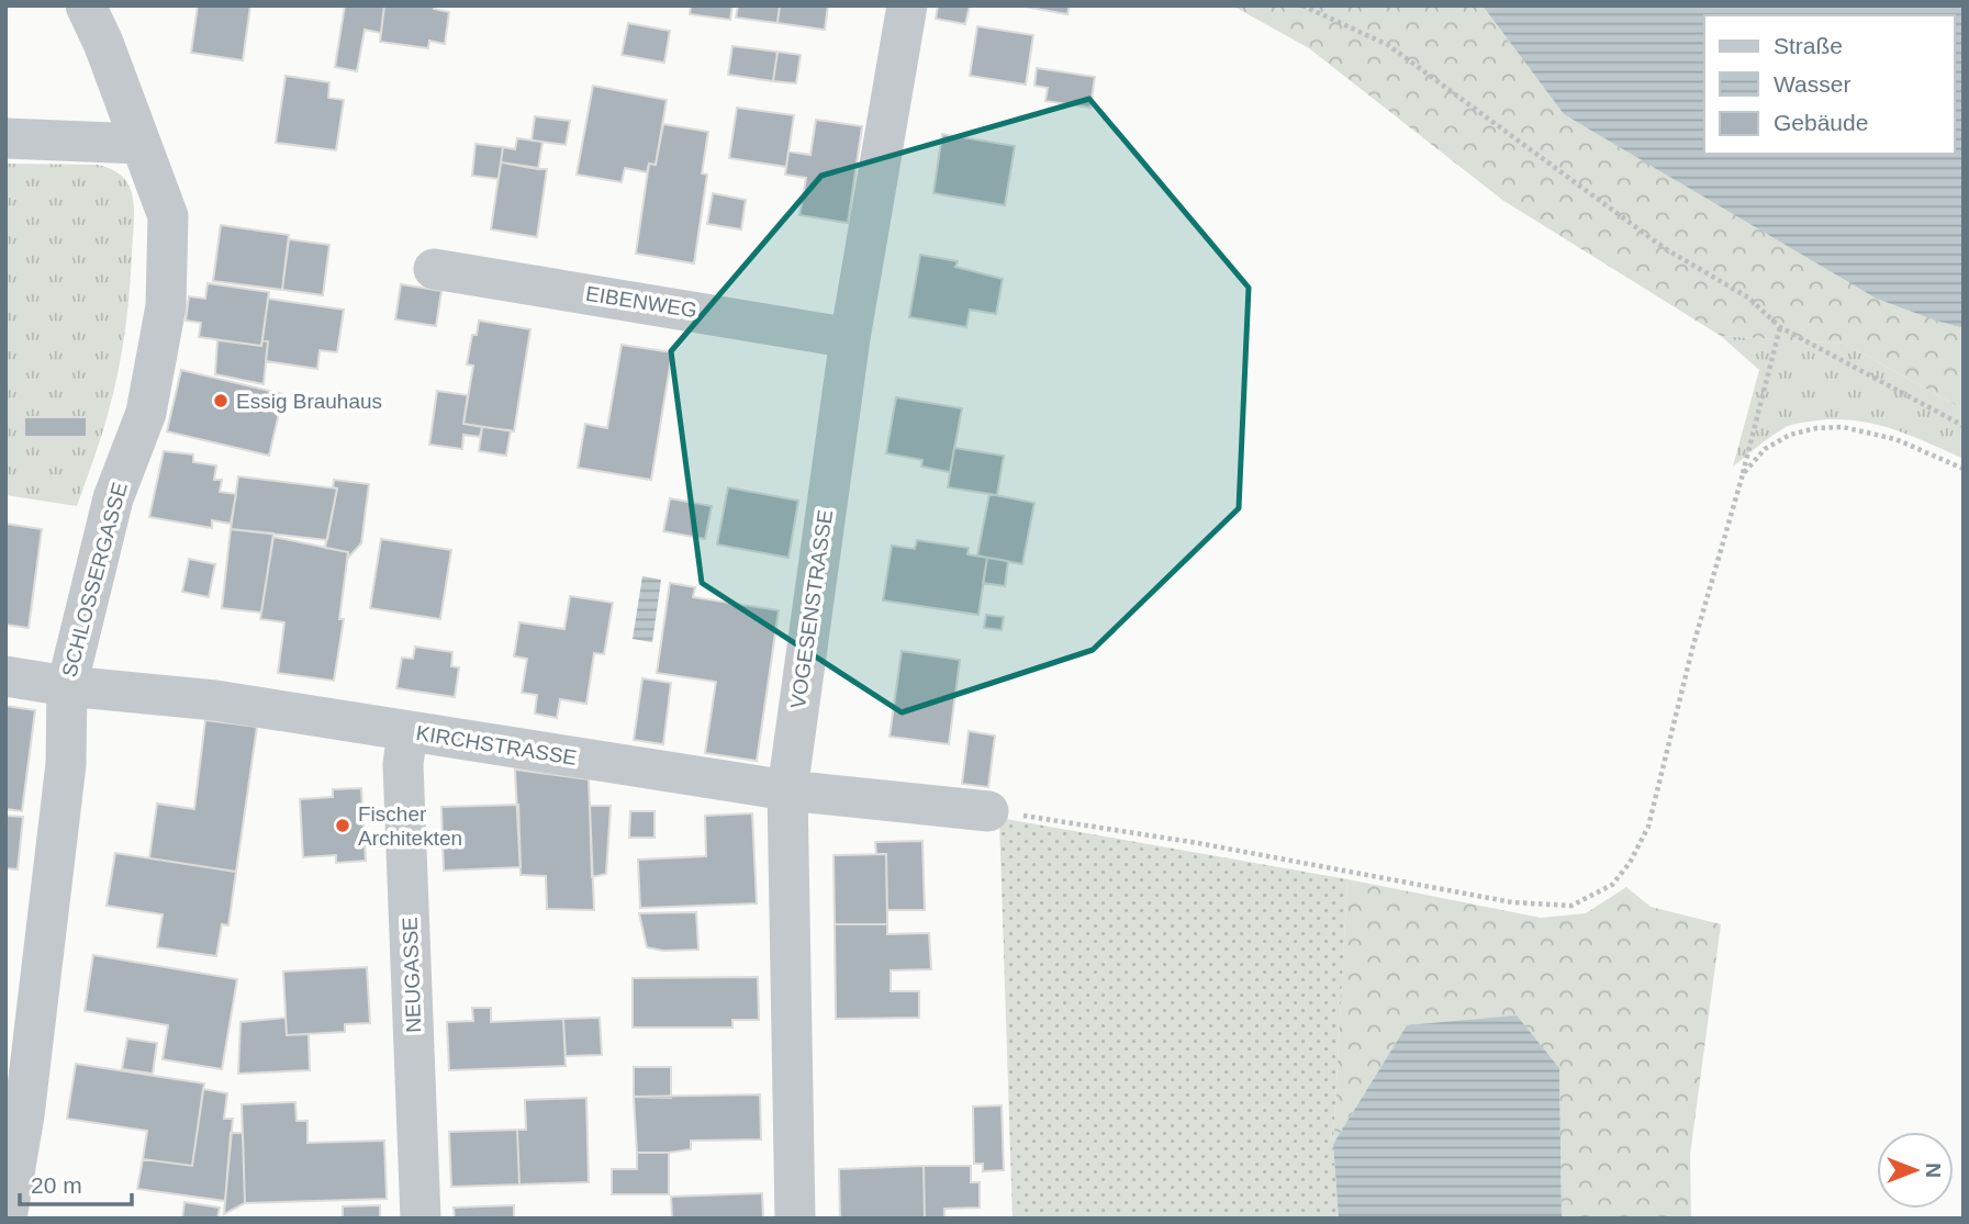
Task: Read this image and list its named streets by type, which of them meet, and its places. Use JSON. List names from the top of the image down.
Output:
{
  "streets": {
    "street": [
      "EIBENWEG",
      "SCHLOSSERGASSE",
      "VOGESENSTRASSE",
      "KIRCHSTRASSE",
      "NEUGASSE"
    ]
  },
  "crossings": [
    ["EIBENWEG", "VOGESENSTRASSE"],
    ["SCHLOSSERGASSE", "KIRCHSTRASSE"],
    ["VOGESENSTRASSE", "KIRCHSTRASSE"],
    ["KIRCHSTRASSE", "NEUGASSE"]
  ],
  "places": ["Essig Brauhaus", "Fischer Architekten"],
  "legend": ["Straße", "Wasser", "Gebäude"],
  "scale_bar": "20 m",
  "north": "right"
}
